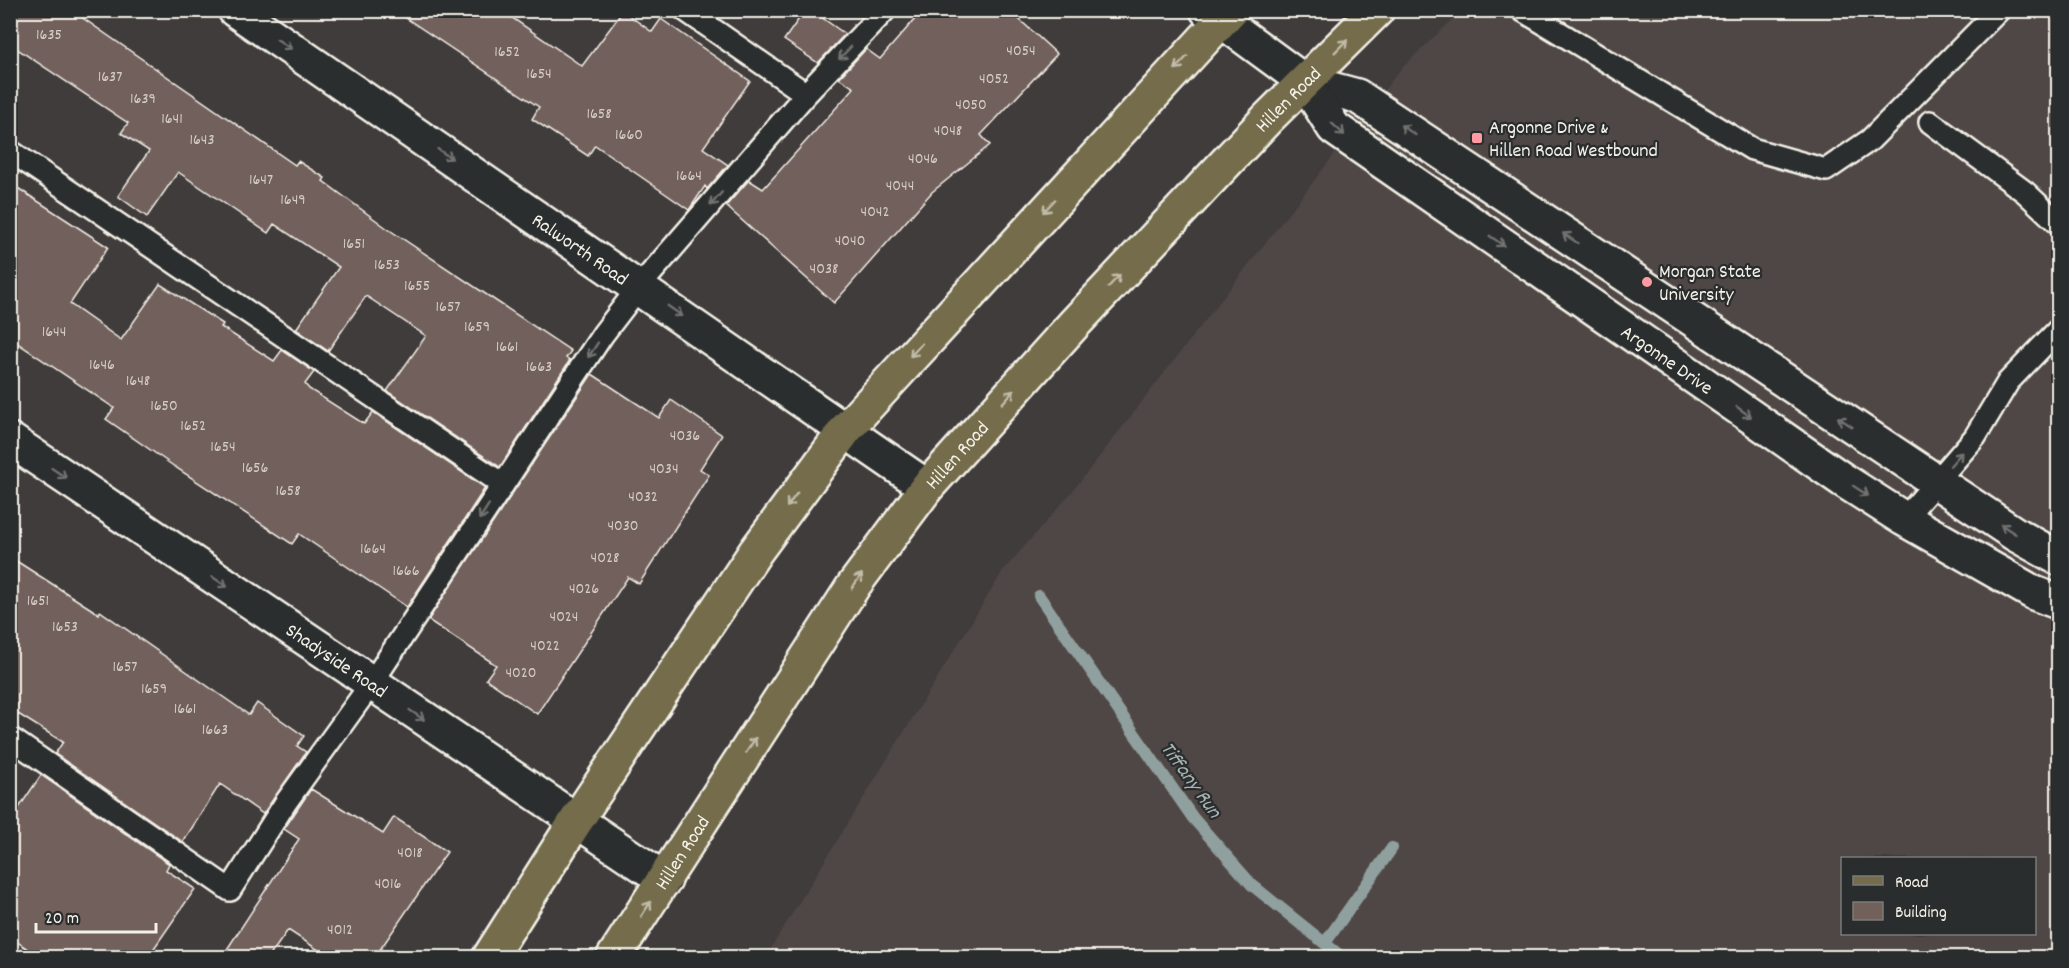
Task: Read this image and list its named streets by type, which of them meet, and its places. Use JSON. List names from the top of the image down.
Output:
{
  "streets": {
    "main road": [
      "Hillen Road",
      "Ralworth Road",
      "Argonne Drive",
      "Shadyside Road"
    ]
  },
  "crossings": [
    ["Hillen Road", "Ralworth Road"],
    ["Hillen Road", "Argonne Drive"],
    ["Hillen Road", "Shadyside Road"]
  ],
  "one_way": ["Ralworth Road", "Shadyside Road"],
  "water": ["Tiffany Run"],
  "places": {
    "transit": ["Argonne Drive & Hillen Road Westbound"],
    "other": ["Morgan State University"]
  },
  "house_numbers": [
    "1635",
    "4054",
    "1652",
    "1654",
    "1637",
    "4052",
    "1639",
    "4050",
    "1658",
    "1641",
    "4048",
    "1660",
    "1643",
    "4046",
    "1664",
    "1647",
    "4044",
    "1649",
    "4042",
    "4040",
    "1651",
    "1653",
    "4038",
    "1655",
    "1657",
    "1659",
    "1644",
    "1661",
    "1646",
    "1663",
    "1648",
    "1650",
    "1652",
    "4036",
    "1654",
    "1656",
    "4034",
    "1658",
    "4032",
    "4030",
    "1664",
    "4028",
    "1666",
    "4026",
    "1651",
    "4024",
    "1653",
    "4022",
    "1657",
    "4020",
    "1659",
    "1661",
    "1663",
    "4018",
    "4016",
    "4012"
  ],
  "legend": ["Road", "Building"],
  "scale_bar": "20 m"
}
